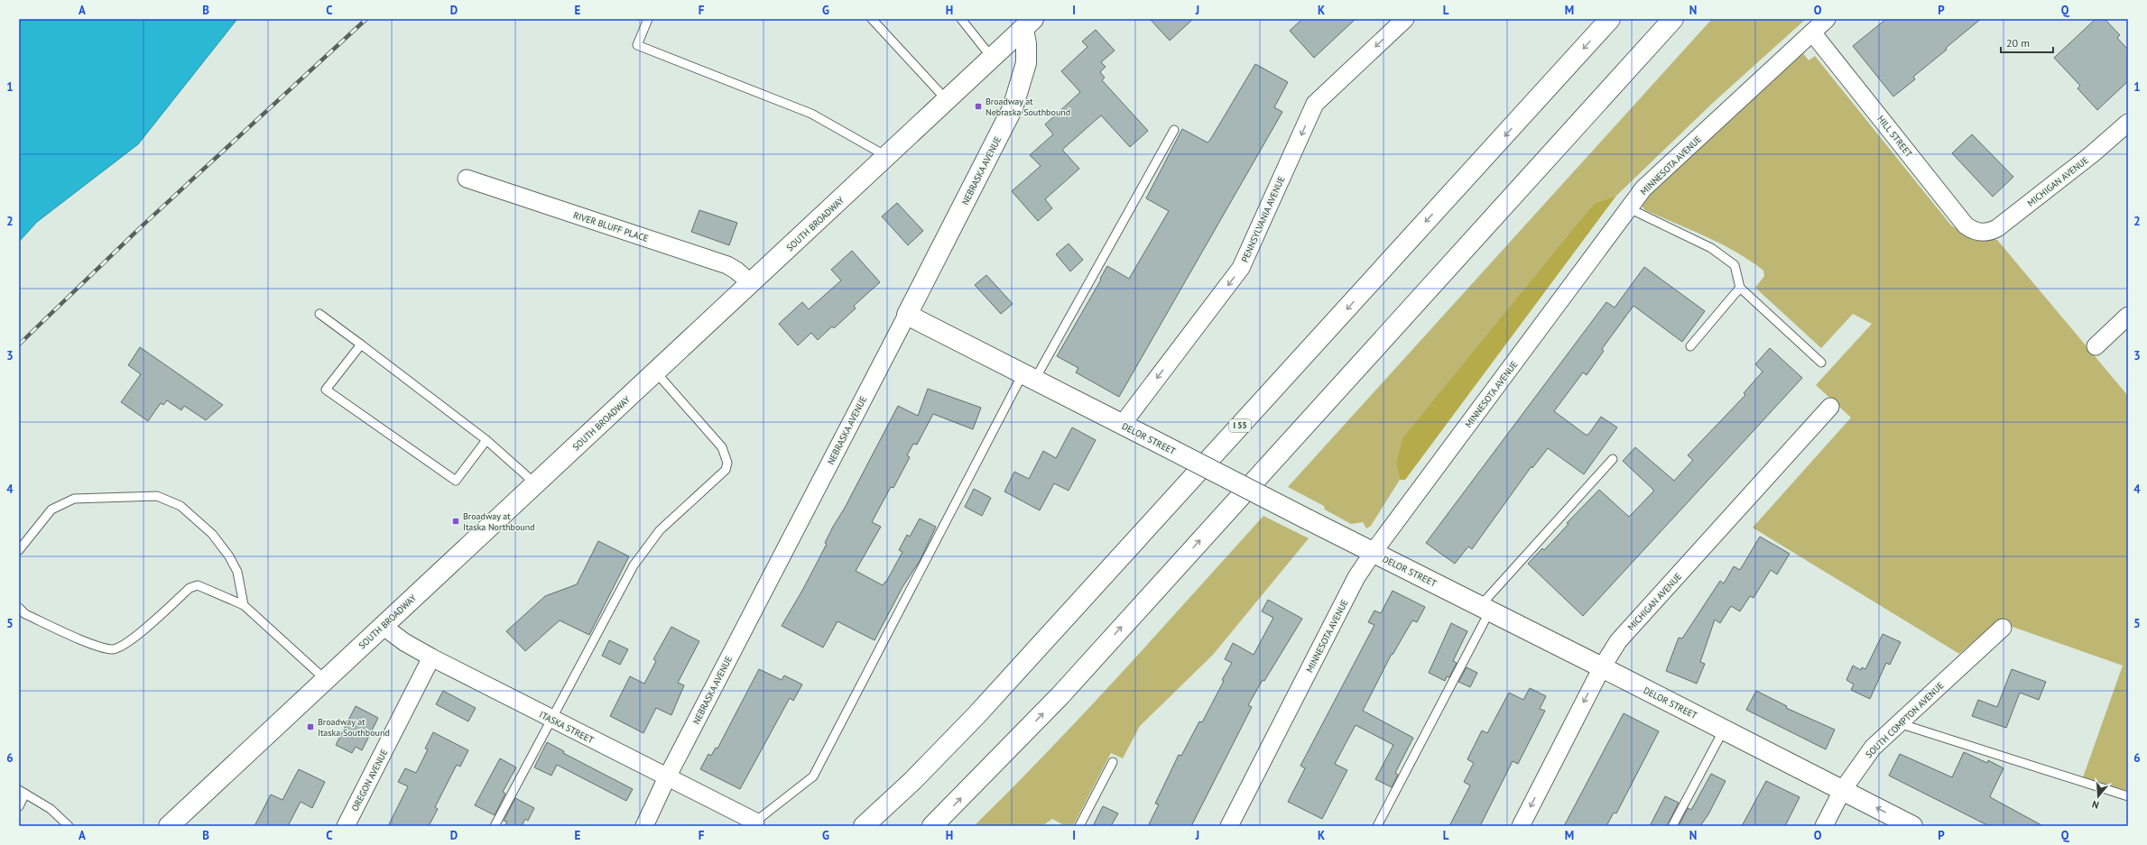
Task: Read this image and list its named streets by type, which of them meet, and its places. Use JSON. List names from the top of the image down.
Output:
{
  "streets": {
    "main road": [
      "NEBRASKA AVENUE",
      "SOUTH BROADWAY",
      "I 55",
      "DELOR STREET"
    ],
    "street": [
      "HILL STREET",
      "MINNESOTA AVENUE",
      "MICHIGAN AVENUE",
      "PENNSYLVANIA AVENUE",
      "RIVER BLUFF PLACE",
      "SOUTH COMPTON AVENUE",
      "ITASKA STREET",
      "OREGON AVENUE"
    ]
  },
  "crossings": [
    ["HILL STREET", "MINNESOTA AVENUE"],
    ["HILL STREET", "MICHIGAN AVENUE"],
    ["MINNESOTA AVENUE", "DELOR STREET"],
    ["NEBRASKA AVENUE", "SOUTH BROADWAY"],
    ["NEBRASKA AVENUE", "DELOR STREET"],
    ["NEBRASKA AVENUE", "ITASKA STREET"],
    ["MICHIGAN AVENUE", "DELOR STREET"],
    ["PENNSYLVANIA AVENUE", "DELOR STREET"],
    ["SOUTH BROADWAY", "RIVER BLUFF PLACE"],
    ["SOUTH BROADWAY", "ITASKA STREET"],
    ["DELOR STREET", "SOUTH COMPTON AVENUE"],
    ["ITASKA STREET", "OREGON AVENUE"]
  ],
  "one_way": ["PENNSYLVANIA AVENUE"],
  "places": {
    "transit": ["Broadway at Nebraska Southbound", "Broadway at Itaska Northbound", "Broadway at Itaska Southbound"]
  },
  "scale_bar": "20 m",
  "north": "bottom",
  "grid": {
    "columns": [
      "A",
      "B",
      "C",
      "D",
      "E",
      "F",
      "G",
      "H",
      "I",
      "J",
      "K",
      "L",
      "M",
      "N",
      "O",
      "P",
      "Q"
    ],
    "rows": [
      "1",
      "2",
      "3",
      "4",
      "5",
      "6"
    ]
  }
}
